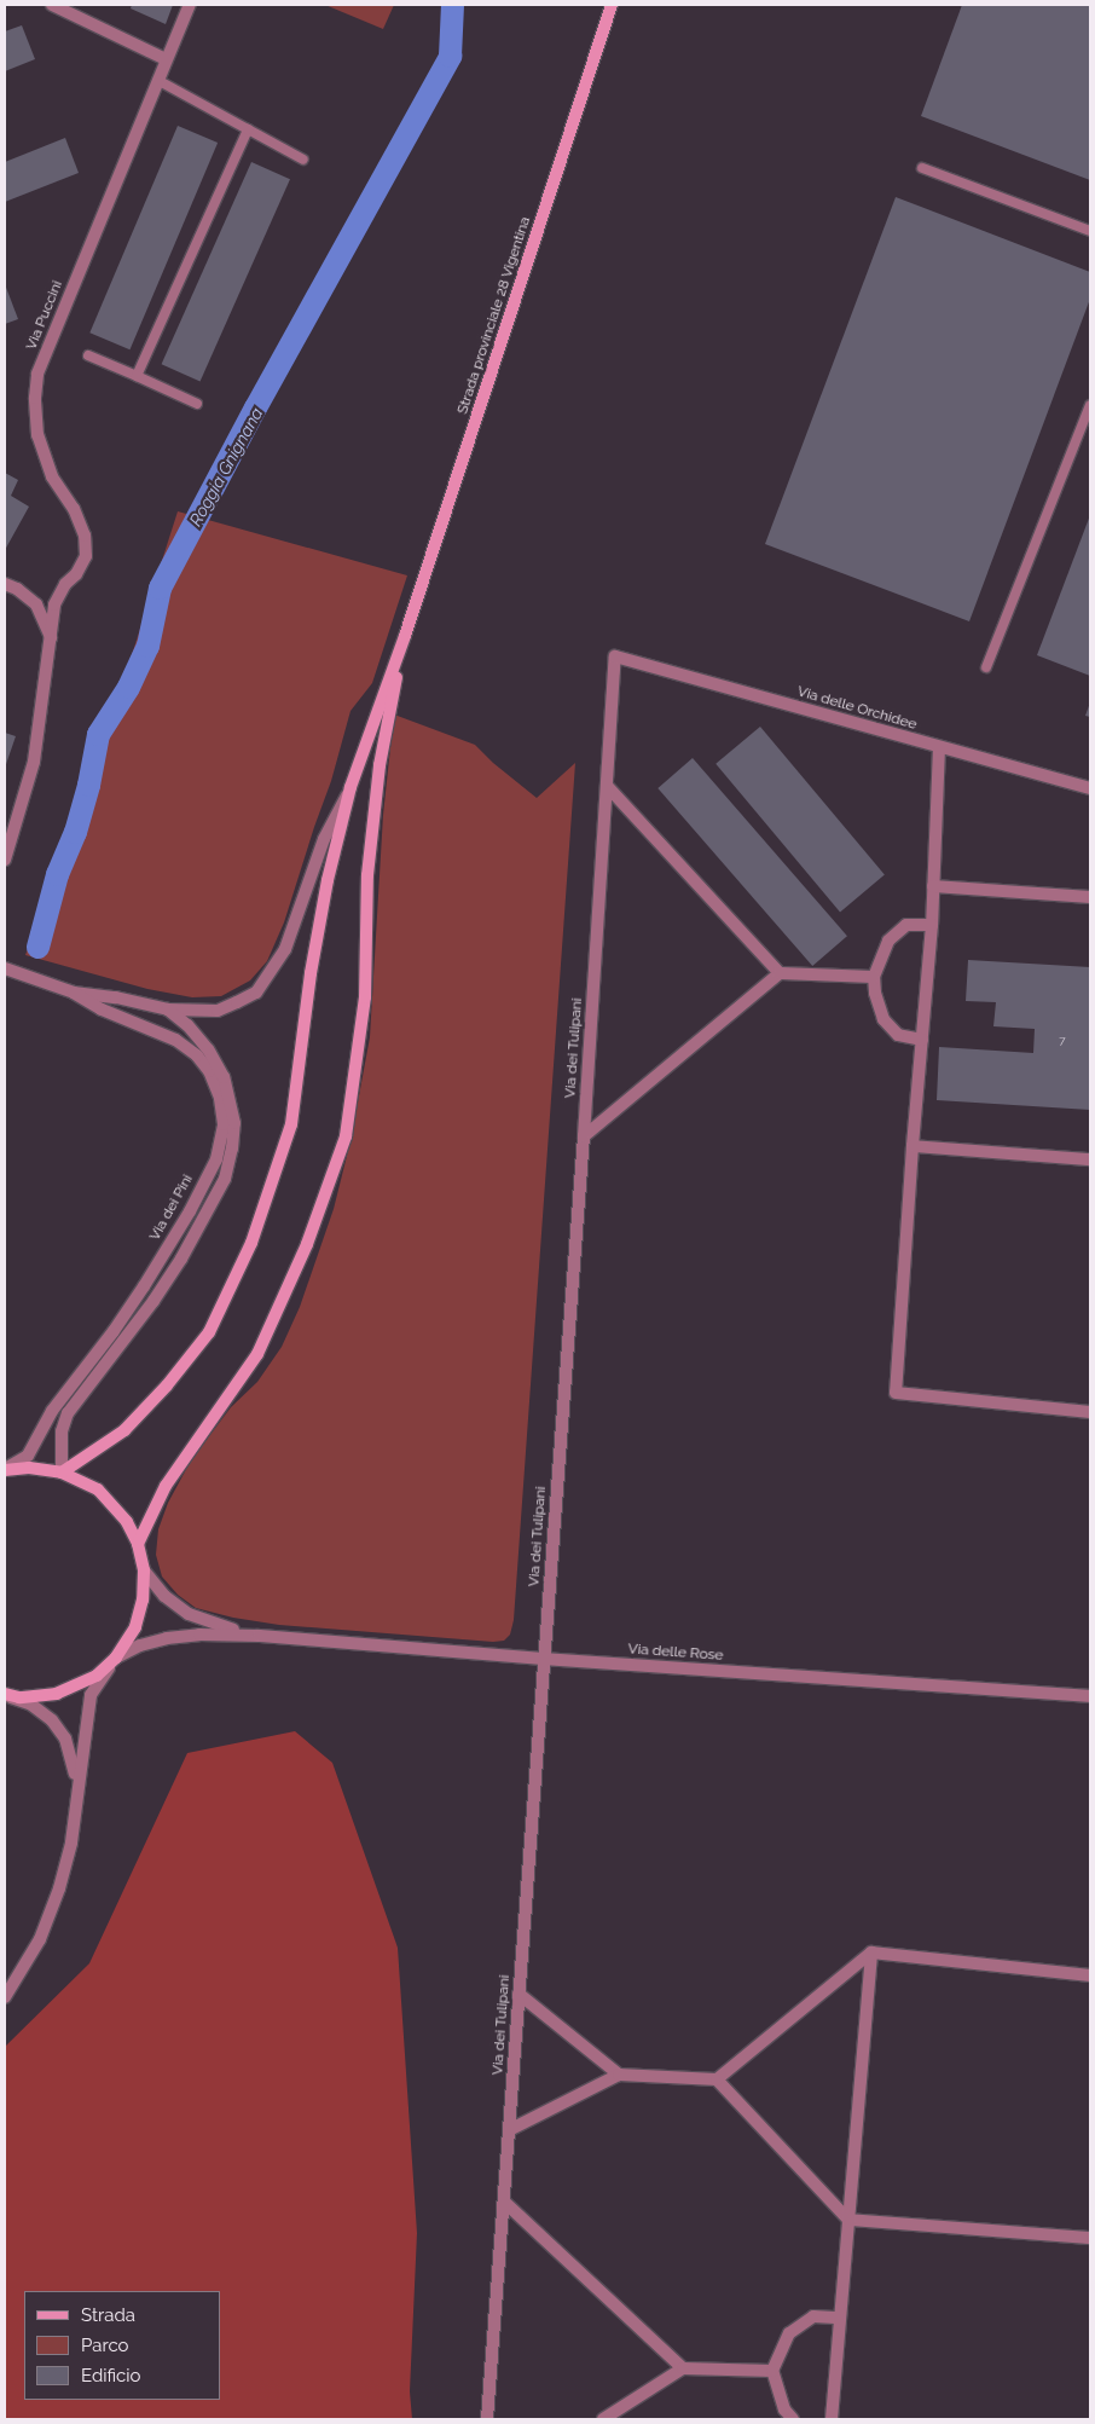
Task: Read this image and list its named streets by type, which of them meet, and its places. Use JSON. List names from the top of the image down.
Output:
{
  "streets": {
    "main road": ["Strada provinciale 28 Vigentina"],
    "street": [
      "Via Puccini",
      "Via delle Orchidee",
      "Via dei Tulipani",
      "Via dei Pini",
      "Via delle Rose"
    ]
  },
  "crossings": [
    ["Via delle Orchidee", "Via dei Tulipani"],
    ["Via dei Tulipani", "Via delle Rose"]
  ],
  "water": ["Roggia Gnignana"],
  "house_numbers": ["7"],
  "legend": ["Strada", "Parco", "Edificio"]
}
